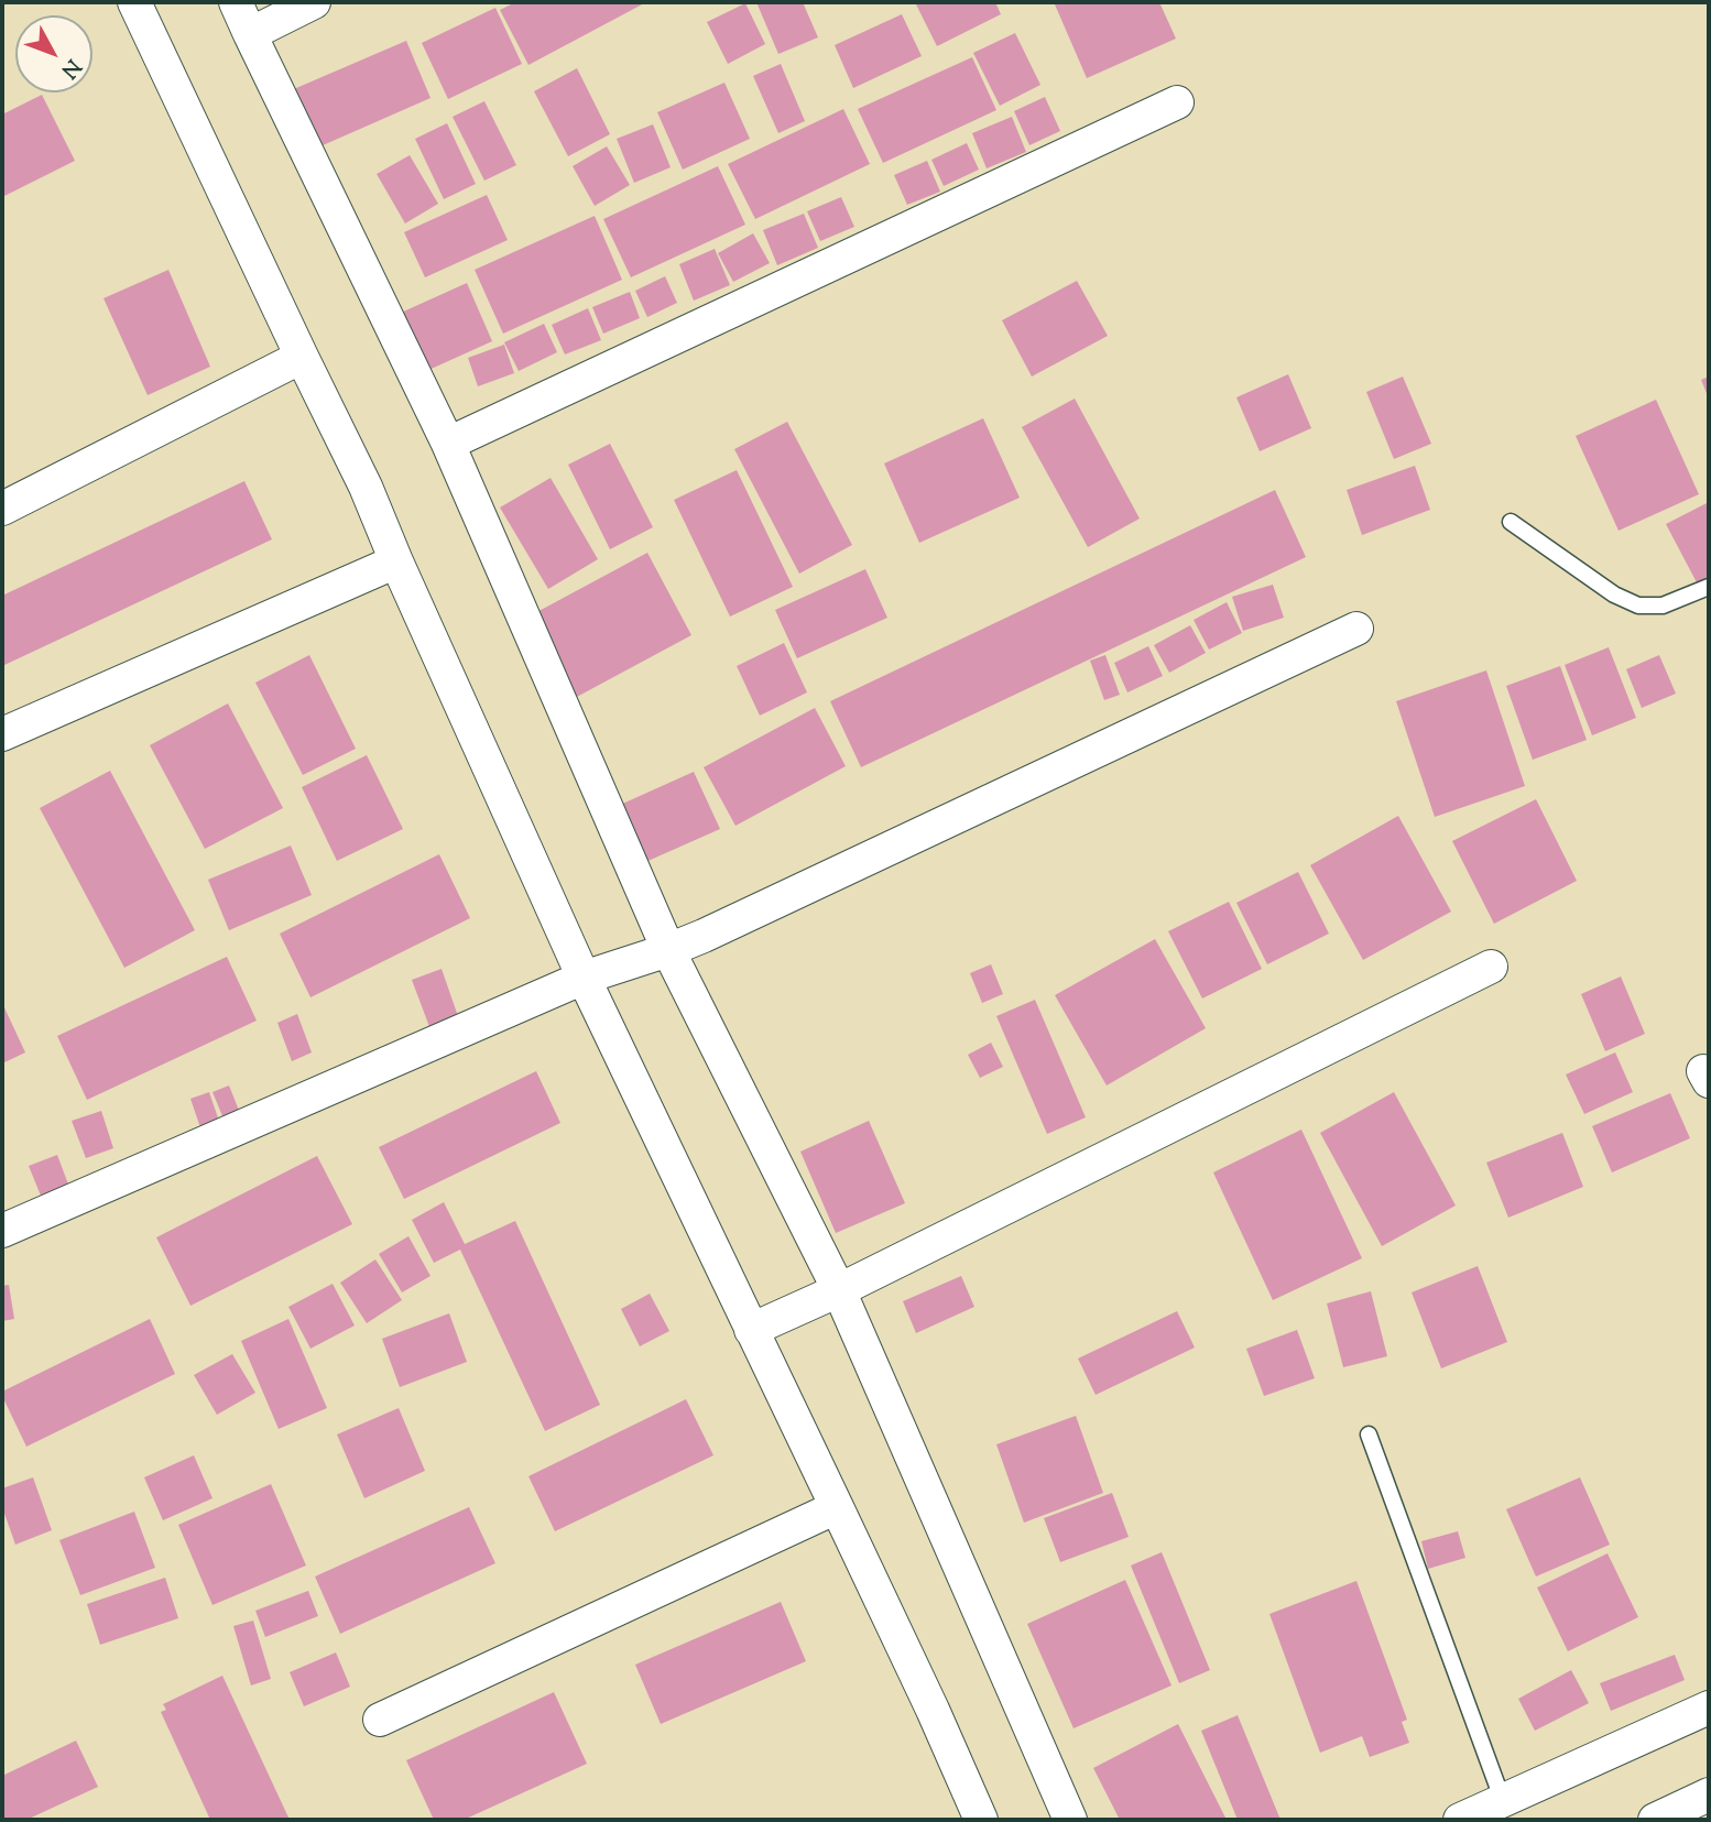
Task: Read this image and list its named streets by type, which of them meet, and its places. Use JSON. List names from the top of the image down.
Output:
{
  "north": "bottom right"
}
